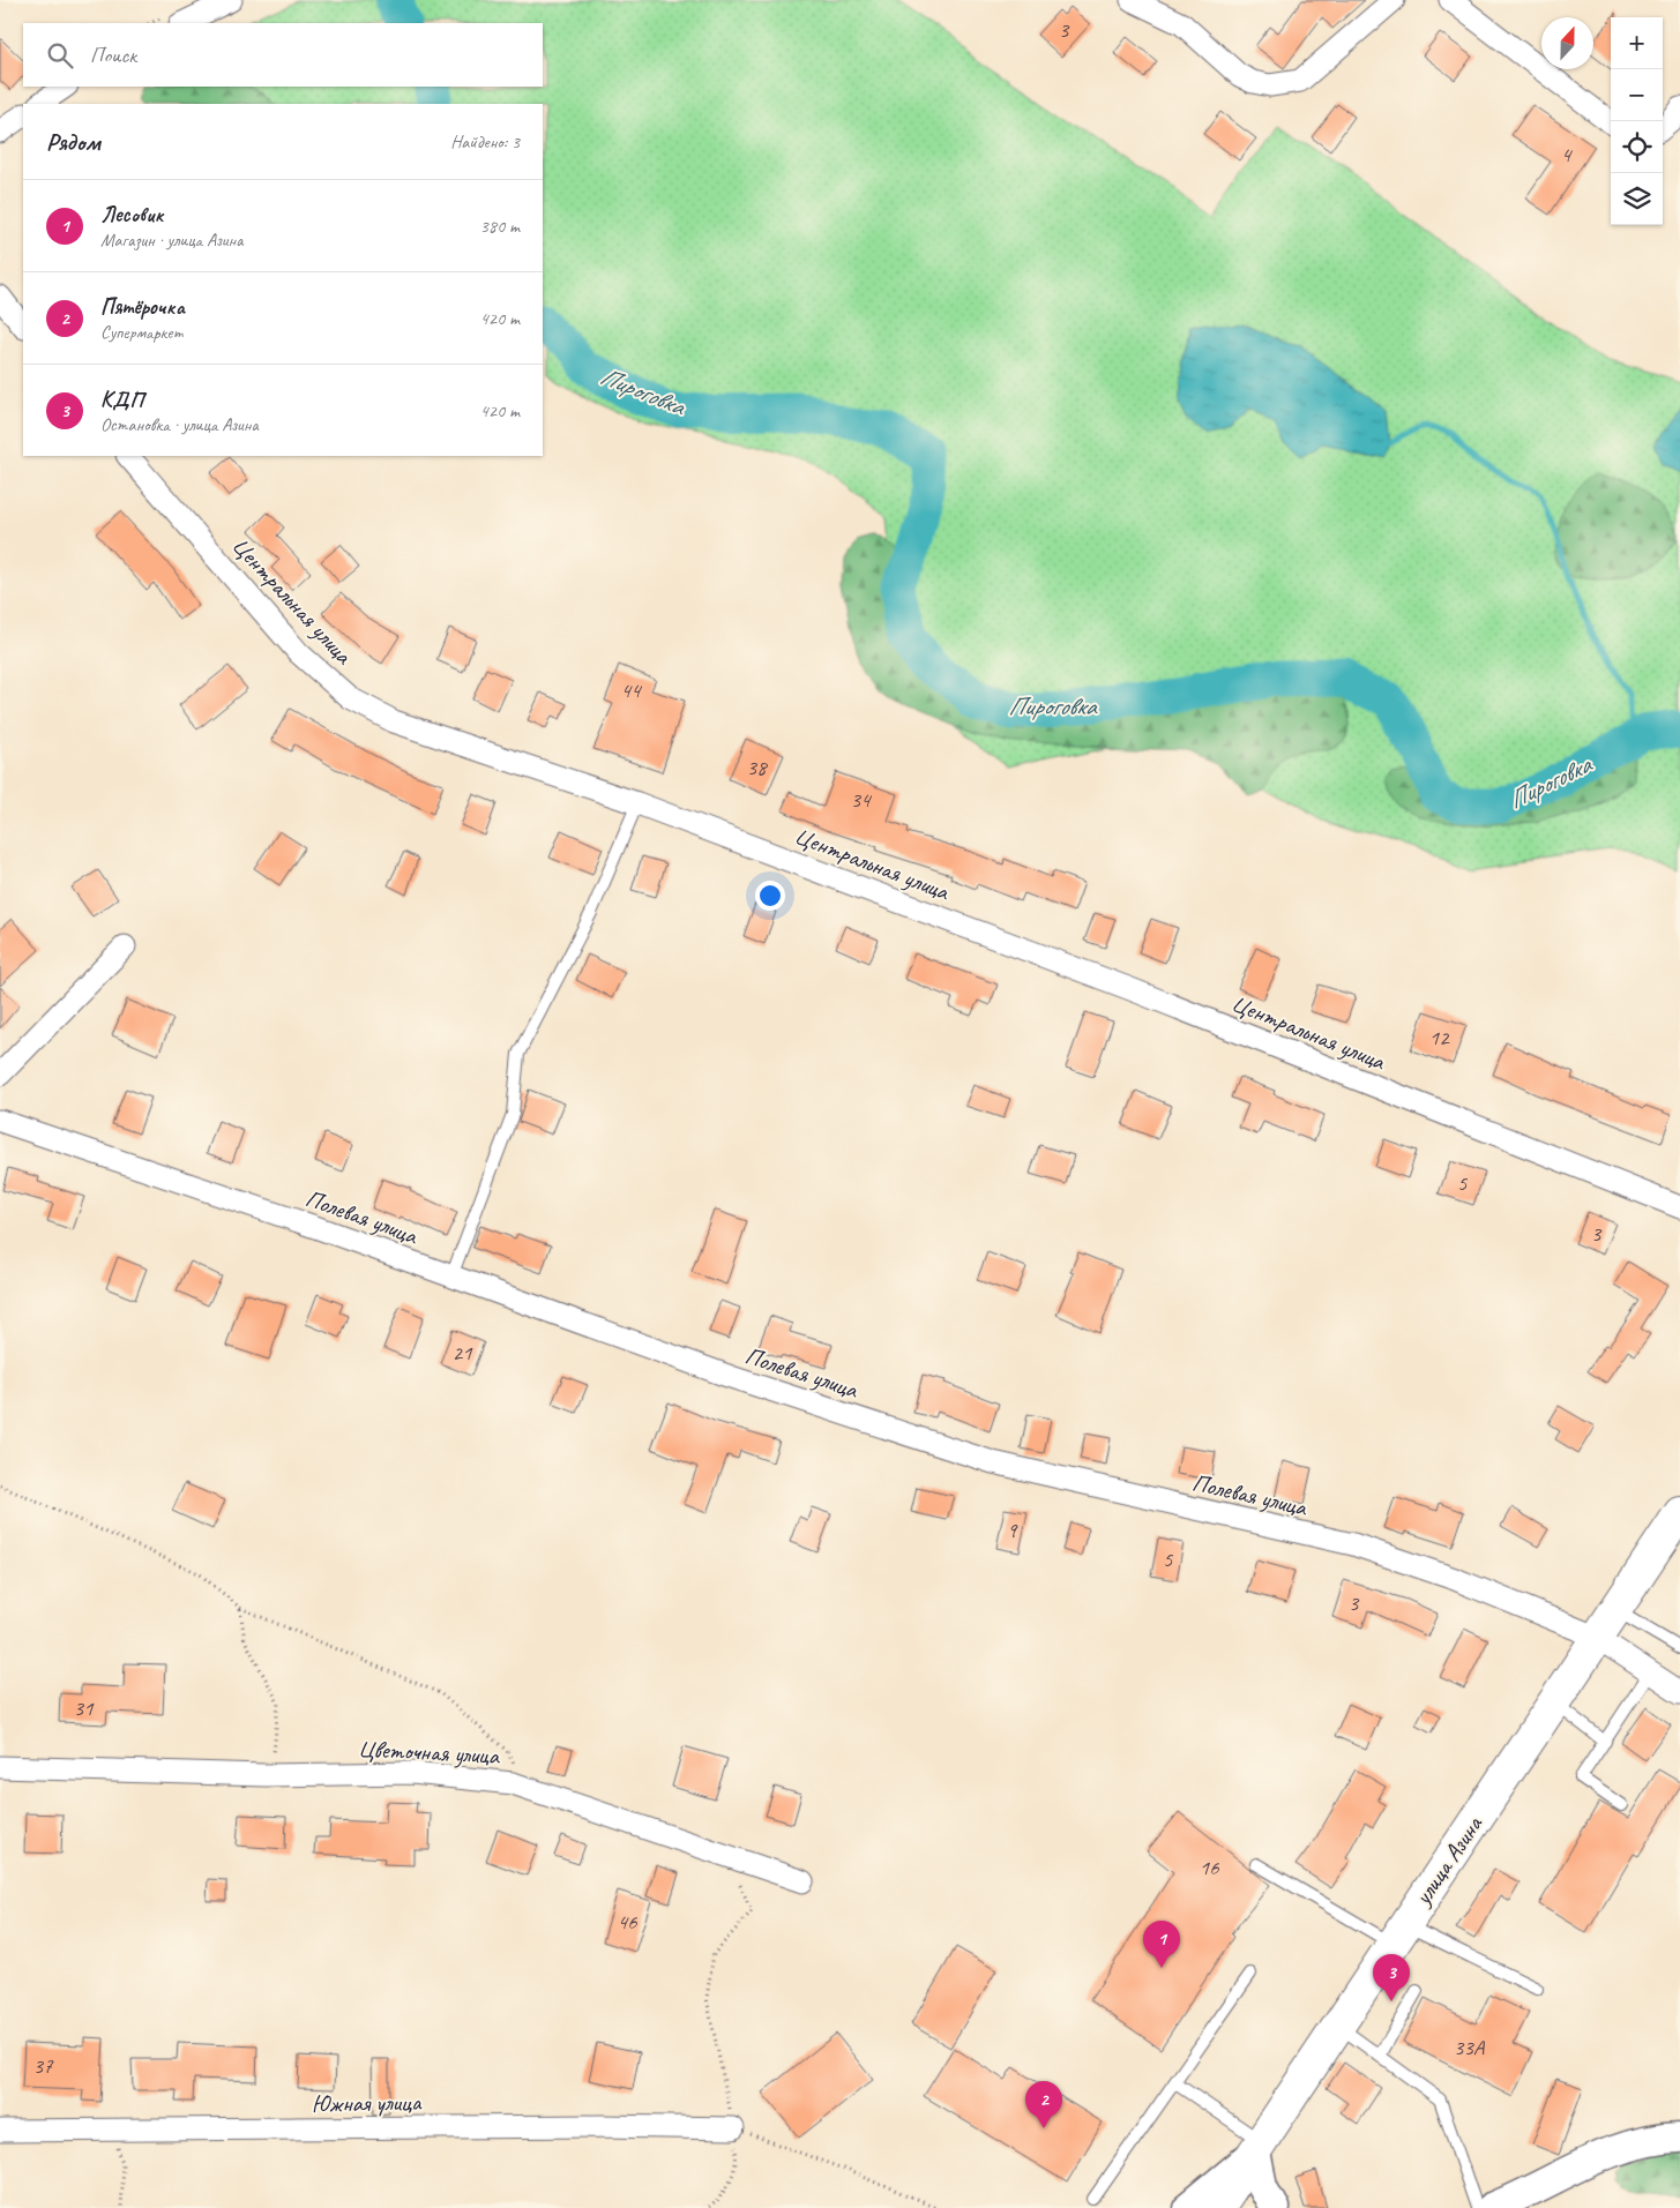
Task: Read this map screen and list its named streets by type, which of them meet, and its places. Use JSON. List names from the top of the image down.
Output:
{
  "streets": {
    "main road": ["улица Азина"],
    "street": [
      "Центральная улица",
      "Полевая улица",
      "Цветочная улица",
      "Южная улица"
    ]
  },
  "crossings": [
    ["Полевая улица", "улица Азина"]
  ],
  "water": ["Пироговка"],
  "house_numbers": [
    "3",
    "4",
    "44",
    "38",
    "34",
    "12",
    "5",
    "3",
    "21",
    "9",
    "5",
    "3",
    "31",
    "16",
    "46",
    "33А",
    "37"
  ],
  "north": "top",
  "page": {
    "map_buttons": ["+", "−"],
    "search": "Поиск",
    "heading": ["Рядом", "Найдено: 3"],
    "list": [
      {
        "mark": "1",
        "name": "Лесовик",
        "note": "Магазин · улица Азина",
        "value": "380 m"
      },
      {
        "mark": "2",
        "name": "Пятёрочка",
        "note": "Супермаркет",
        "value": "420 m"
      },
      {
        "mark": "3",
        "name": "КДП",
        "note": "Остановка · улица Азина",
        "value": "420 m"
      }
    ],
    "pins": ["1", "3", "2"]
  }
}
